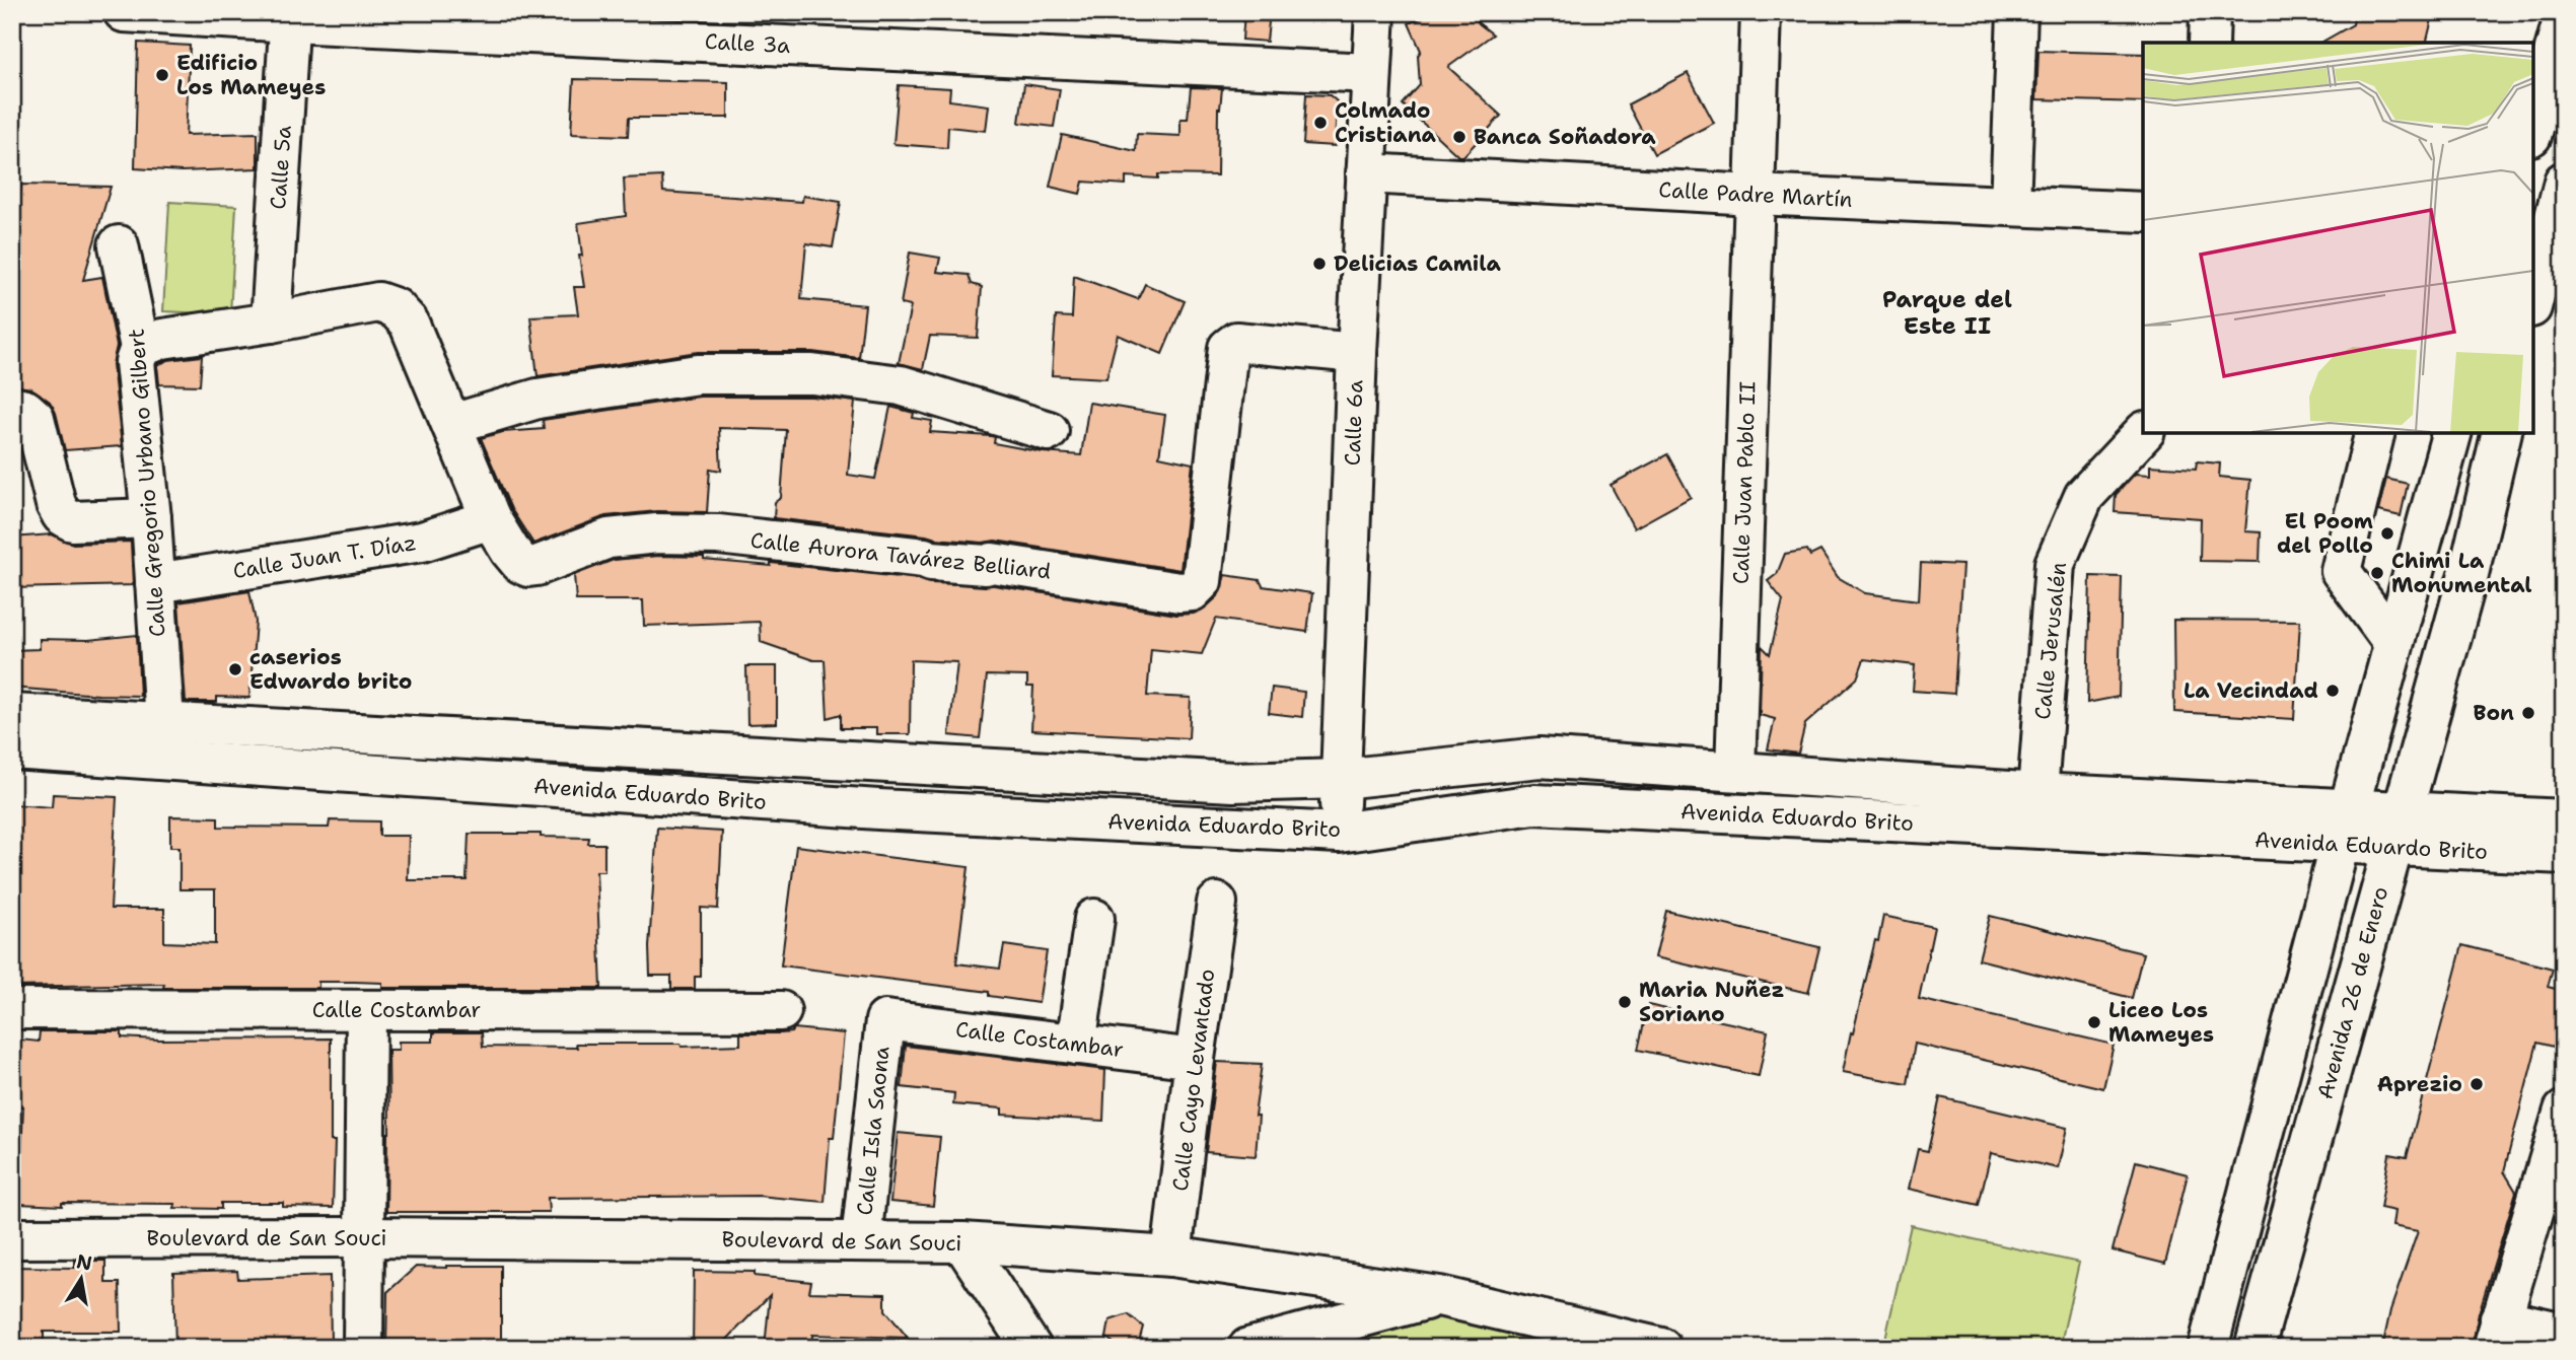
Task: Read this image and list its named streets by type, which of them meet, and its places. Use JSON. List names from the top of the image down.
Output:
{
  "streets": {
    "street": [
      "Calle 3a",
      "Calle 5a",
      "Calle Padre Martín",
      "Calle 6a",
      "Calle Gregorio Urbano Gilbert",
      "Calle Juan Pablo II",
      "Calle Aurora Tavárez Belliard",
      "Calle Juan T. Díaz",
      "Calle Jerusalén",
      "Avenida Eduardo Brito",
      "Avenida 26 de Enero",
      "Calle Costambar",
      "Calle Cayo Levantado",
      "Calle Isla Saona",
      "Boulevard de San Souci"
    ]
  },
  "crossings": [
    ["Calle 3a", "Calle 5a"],
    ["Calle 3a", "Calle 6a"],
    ["Calle 5a", "Calle Aurora Tavárez Belliard"],
    ["Calle Padre Martín", "Calle 6a"],
    ["Calle Padre Martín", "Calle Juan Pablo II"],
    ["Calle 6a", "Calle Aurora Tavárez Belliard"],
    ["Calle 6a", "Avenida Eduardo Brito"],
    ["Calle Gregorio Urbano Gilbert", "Calle Juan T. Díaz"],
    ["Calle Gregorio Urbano Gilbert", "Avenida Eduardo Brito"],
    ["Calle Juan Pablo II", "Avenida Eduardo Brito"],
    ["Calle Aurora Tavárez Belliard", "Calle Juan T. Díaz"],
    ["Calle Jerusalén", "Avenida Eduardo Brito"],
    ["Avenida Eduardo Brito", "Avenida 26 de Enero"],
    ["Calle Costambar", "Calle Cayo Levantado"],
    ["Calle Costambar", "Calle Isla Saona"],
    ["Calle Cayo Levantado", "Boulevard de San Souci"],
    ["Calle Isla Saona", "Boulevard de San Souci"]
  ],
  "districts": ["Parque del Este II"],
  "places": [
    "Edificio Los Mameyes",
    "Colmado Cristiana",
    "Banca Soñadora",
    "Delicias Camila",
    "El Poom del Pollo",
    "Chimi La Monumental",
    "caserios Edwardo brito",
    "La Vecindad",
    "Bon",
    "Maria Nuñez Soriano",
    "Liceo Los Mameyes",
    "Aprezio"
  ],
  "north": "top"
}
